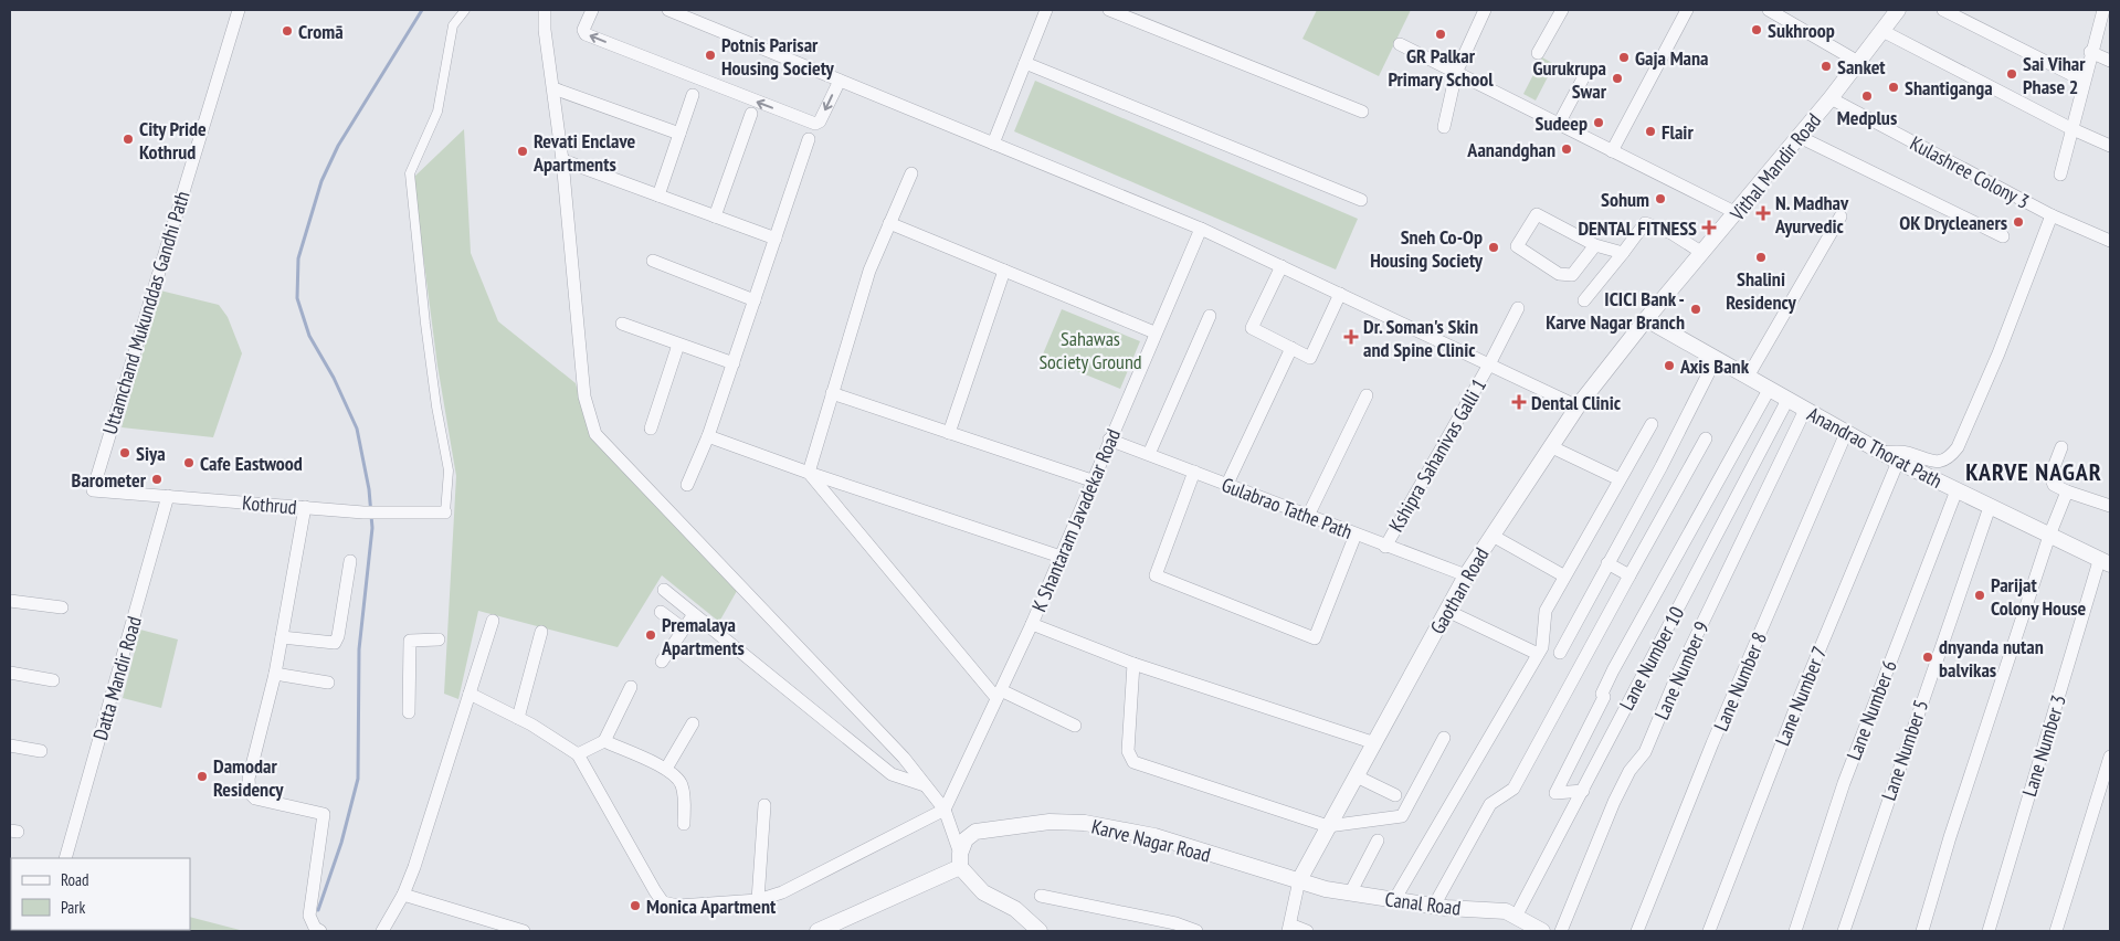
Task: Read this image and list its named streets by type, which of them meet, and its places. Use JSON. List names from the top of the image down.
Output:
{
  "streets": {
    "street": [
      "Vithal Mandir Road",
      "Kulashree Colony 3",
      "Uttamchand Mukunddas Gandhi Path",
      "Anandrao Thorat Path",
      "Kshipra Sahanivas Galli 1",
      "Kothrud",
      "Gulabrao Tathe Path",
      "K Shantaram Javadekar Road",
      "Gaothan Road",
      "Lane Number 10",
      "Lane Number 9",
      "Datta Mandir Road",
      "Lane Number 8",
      "Lane Number 7",
      "Lane Number 6",
      "Lane Number 3",
      "Lane Number 5",
      "Karve Nagar Road",
      "Canal Road"
    ]
  },
  "crossings": [
    ["Vithal Mandir Road", "Kulashree Colony 3"],
    ["Vithal Mandir Road", "Anandrao Thorat Path"],
    ["Vithal Mandir Road", "Gaothan Road"],
    ["Uttamchand Mukunddas Gandhi Path", "Kothrud"],
    ["Anandrao Thorat Path", "Gaothan Road"],
    ["Anandrao Thorat Path", "Lane Number 10"],
    ["Anandrao Thorat Path", "Lane Number 9"],
    ["Anandrao Thorat Path", "Lane Number 8"],
    ["Anandrao Thorat Path", "Lane Number 7"],
    ["Anandrao Thorat Path", "Lane Number 6"],
    ["Anandrao Thorat Path", "Lane Number 3"],
    ["Anandrao Thorat Path", "Lane Number 5"],
    ["Kshipra Sahanivas Galli 1", "Gulabrao Tathe Path"],
    ["Kothrud", "Datta Mandir Road"],
    ["Gulabrao Tathe Path", "K Shantaram Javadekar Road"],
    ["Gulabrao Tathe Path", "Gaothan Road"],
    ["Gaothan Road", "Karve Nagar Road"],
    ["Gaothan Road", "Canal Road"],
    ["Lane Number 10", "Canal Road"],
    ["Karve Nagar Road", "Canal Road"]
  ],
  "districts": ["KARVE NAGAR"],
  "parks": ["Sahawas Society Ground"],
  "places": {
    "other": [
      "Sukhroop",
      "Cromā",
      "GR Palkar Primary School",
      "Potnis Parisar Housing Society",
      "Gaja Mana",
      "Sanket",
      "Sai Vihar Phase 2",
      "Gurukrupa Swar",
      "Shantiganga",
      "Medplus",
      "Sudeep",
      "Flair",
      "City Pride Kothrud",
      "Aanandghan",
      "Revati Enclave Apartments",
      "Sohum",
      "OK Drycleaners",
      "Sneh Co-Op Housing Society",
      "Shalini Residency",
      "ICICI Bank - Karve Nagar Branch",
      "Axis Bank",
      "Siya",
      "Cafe Eastwood",
      "Barometer",
      "Parijat Colony House",
      "Premalaya Apartments",
      "dnyanda nutan balvikas",
      "Damodar Residency",
      "Monica Apartment"
    ],
    "health": [
      "N. Madhav Ayurvedic",
      "DENTAL FITNESS",
      "Dr. Soman's Skin and Spine Clinic",
      "Dental Clinic"
    ]
  },
  "legend": ["Road", "Park"]
}
